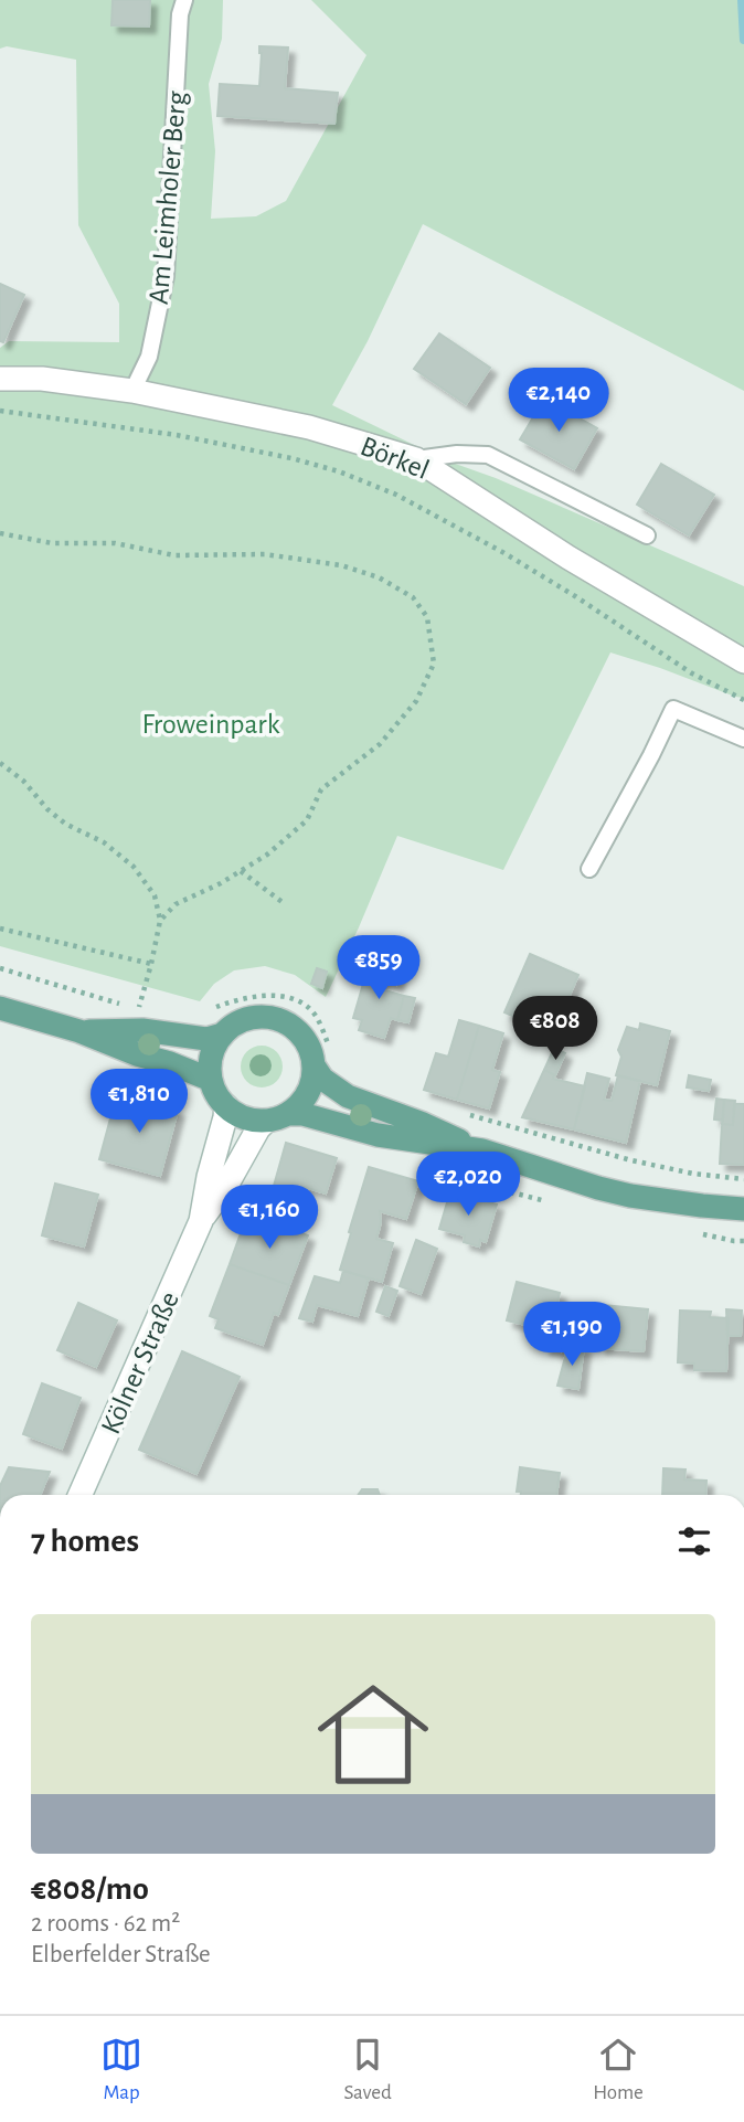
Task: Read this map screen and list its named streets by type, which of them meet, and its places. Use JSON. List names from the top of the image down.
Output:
{
  "streets": {
    "street": ["Börkel", "Kölner Straße"],
    "lane": ["Am Leimholer Berg"]
  },
  "crossings": [
    ["Am Leimholer Berg", "Börkel"]
  ],
  "parks": ["Froweinpark"],
  "page": {
    "price": [
      "€2,140",
      "€859",
      "€808",
      "€1,810",
      "€2,020",
      "€1,160",
      "€1,190"
    ],
    "heading": "7 homes",
    "list": [
      {
        "name": "€808/mo",
        "note": "2 rooms · 62 m² · Elberfelder Straße"
      }
    ],
    "tabs": ["Map", "Saved", "Home"]
  }
}
